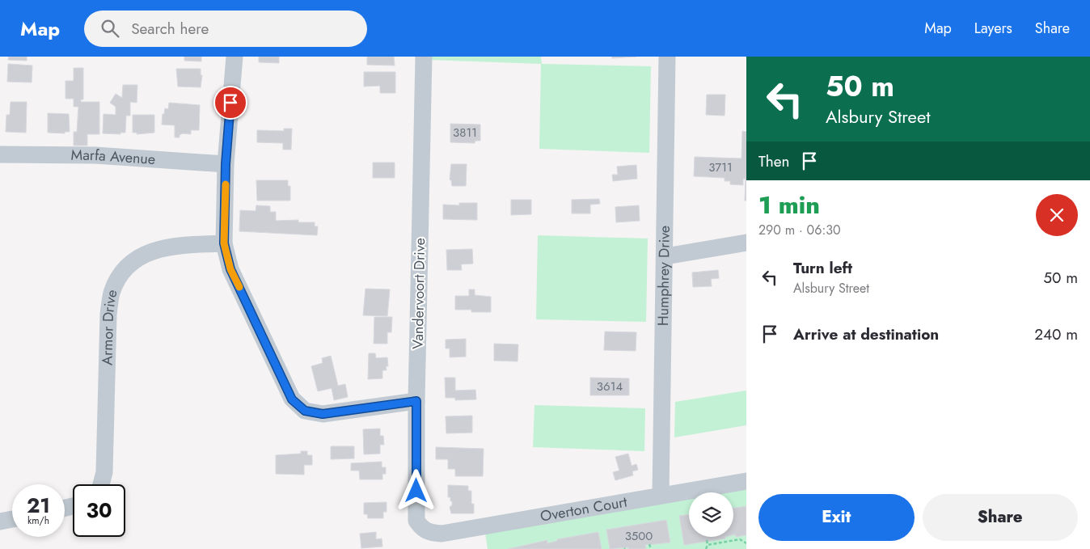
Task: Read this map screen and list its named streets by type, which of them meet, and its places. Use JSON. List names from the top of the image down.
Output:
{
  "streets": {
    "street": [
      "Marfa Avenue",
      "Humphrey Drive",
      "Vandervoort Drive",
      "Armor Drive",
      "Overton Court"
    ]
  },
  "crossings": [
    ["Humphrey Drive", "Overton Court"],
    ["Vandervoort Drive", "Overton Court"]
  ],
  "house_numbers": [
    "3811",
    "3711",
    "3614",
    "3500"
  ],
  "page": {
    "header": "Map",
    "search": "Search here",
    "nav": ["Map", "Layers", "Share"],
    "turn": ["50 m", "Alsbury Street"],
    "then": "Then",
    "heading": ["1 min", "290 m · 06:30"],
    "list": [
      {
        "name": "Turn left",
        "note": "Alsbury Street",
        "value": "50 m"
      },
      {
        "name": "Arrive at destination",
        "value": "240 m"
      }
    ],
    "speed": "21 km/h",
    "limit": "30",
    "buttons": ["Exit", "Share"]
  }
}
